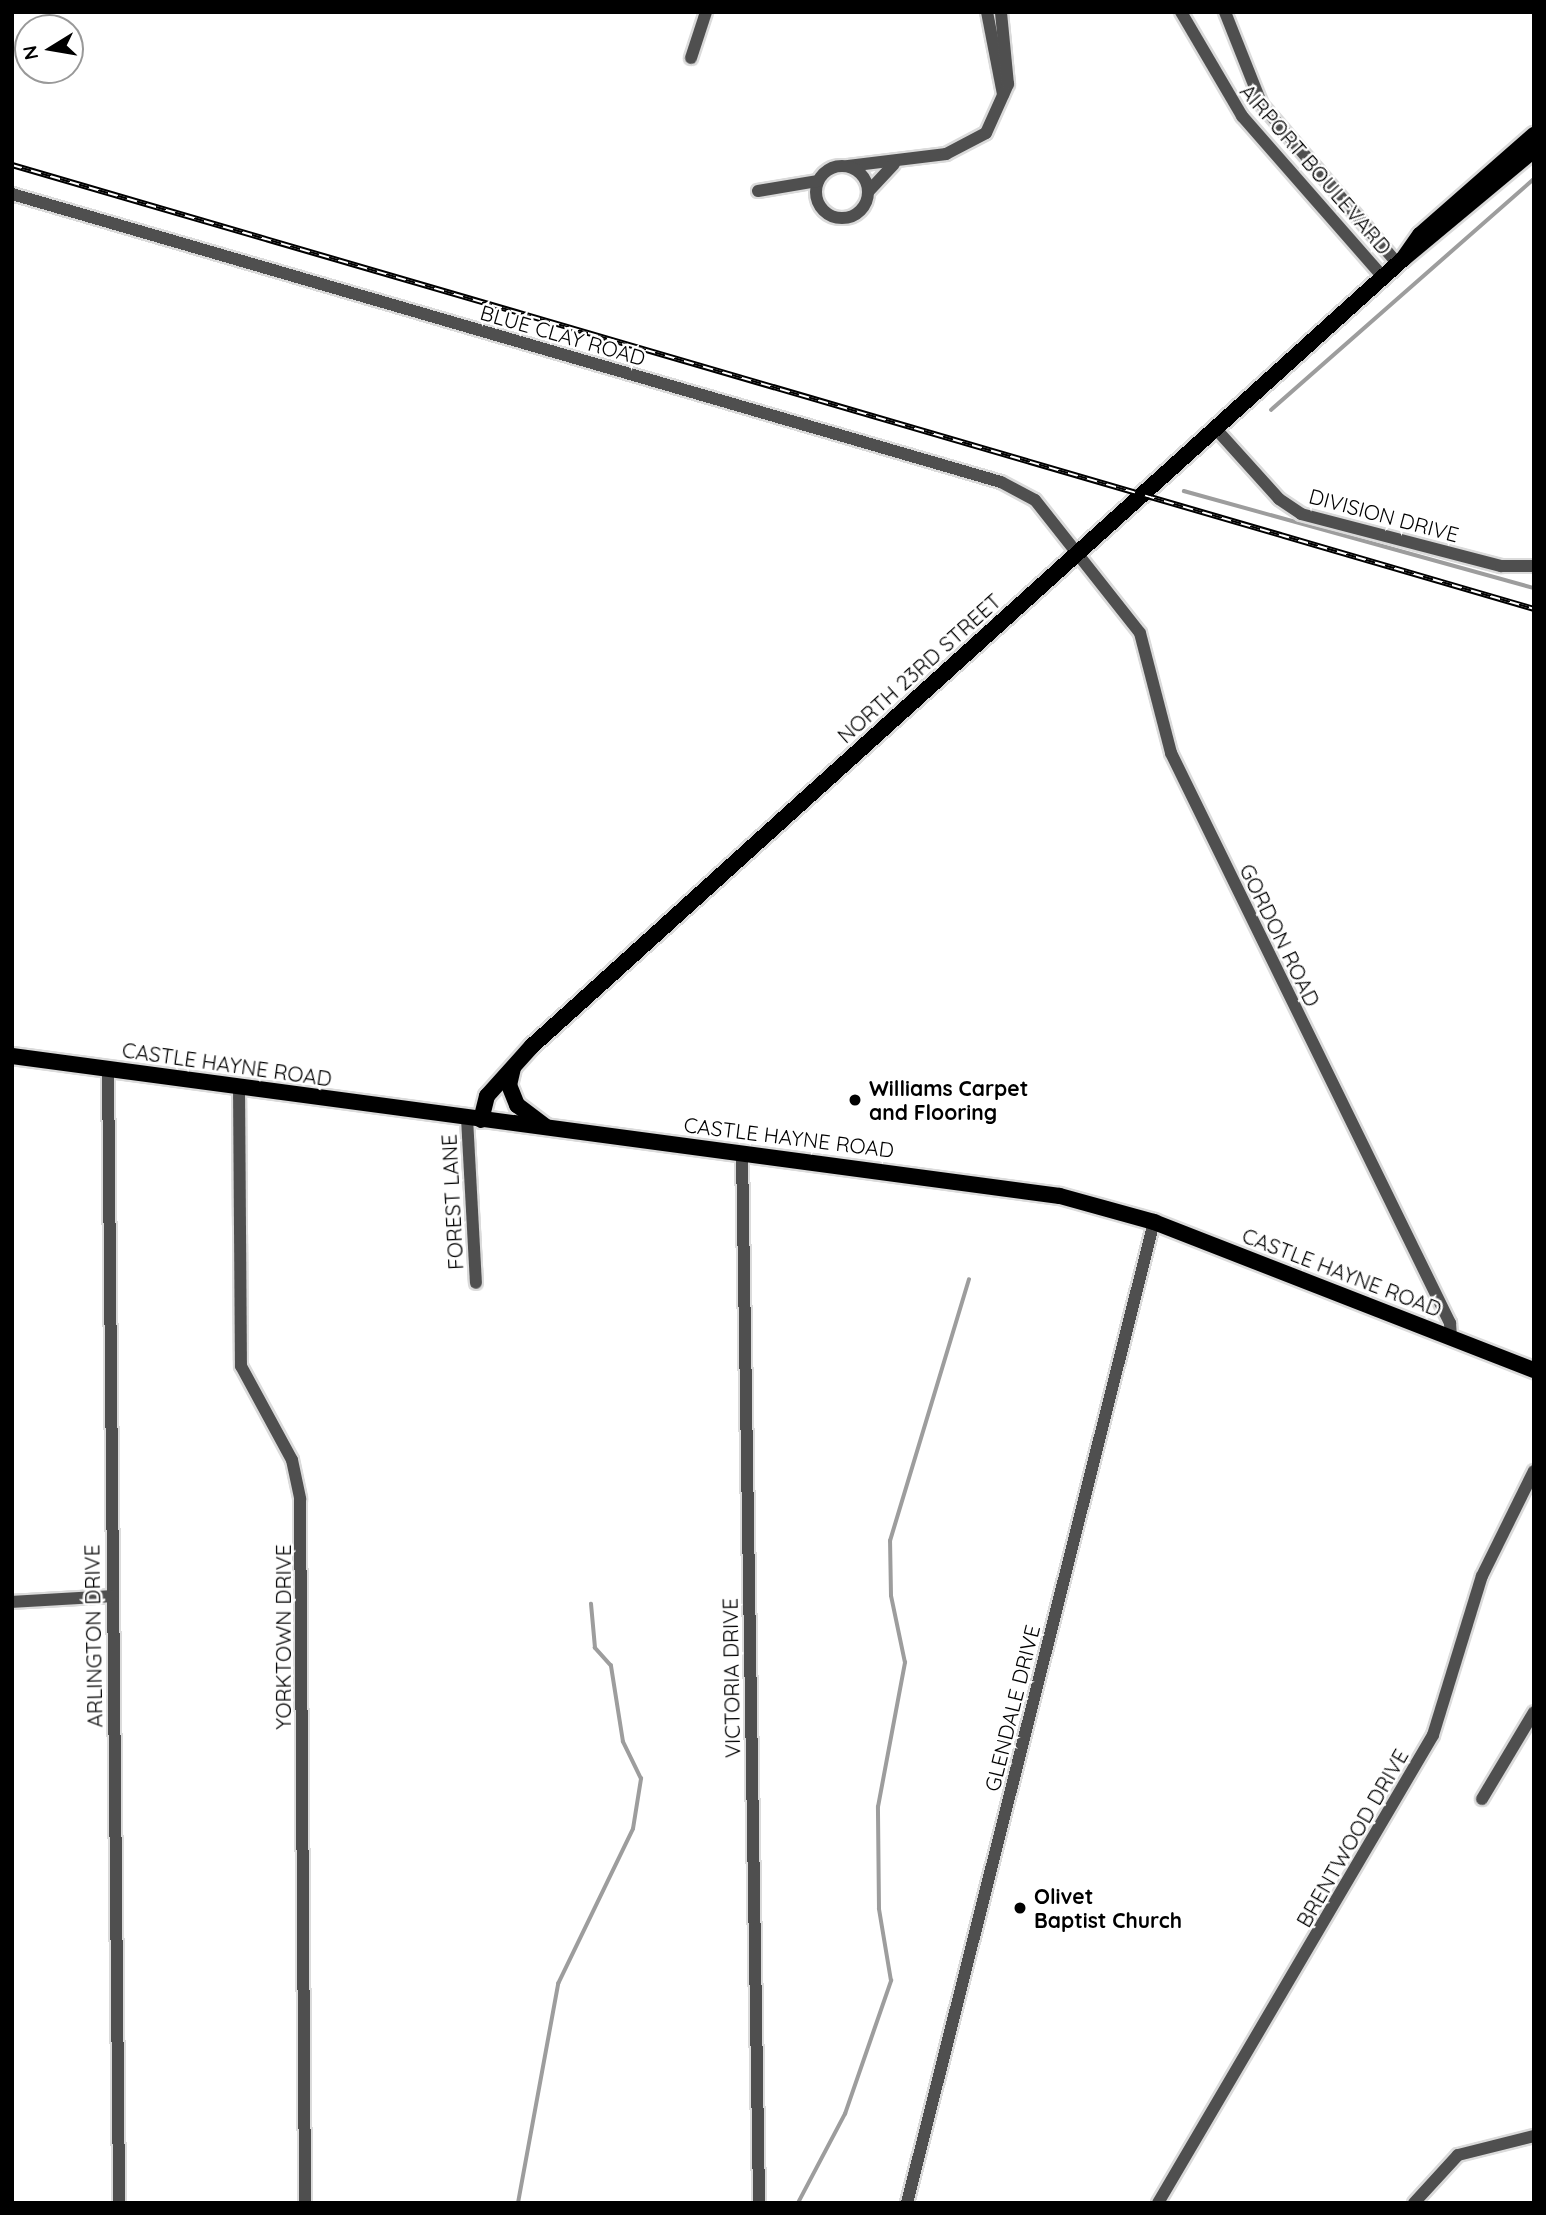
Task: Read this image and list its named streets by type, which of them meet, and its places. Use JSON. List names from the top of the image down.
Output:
{
  "streets": {
    "main road": ["NORTH 23RD STREET", "CASTLE HAYNE ROAD"],
    "street": [
      "AIRPORT BOULEVARD",
      "BLUE CLAY ROAD",
      "DIVISION DRIVE",
      "GORDON ROAD",
      "FOREST LANE",
      "ARLINGTON DRIVE",
      "YORKTOWN DRIVE",
      "VICTORIA DRIVE",
      "GLENDALE DRIVE",
      "BRENTWOOD DRIVE"
    ]
  },
  "crossings": [
    ["AIRPORT BOULEVARD", "NORTH 23RD STREET"],
    ["BLUE CLAY ROAD", "NORTH 23RD STREET"],
    ["BLUE CLAY ROAD", "GORDON ROAD"],
    ["DIVISION DRIVE", "NORTH 23RD STREET"],
    ["NORTH 23RD STREET", "GORDON ROAD"],
    ["NORTH 23RD STREET", "CASTLE HAYNE ROAD"],
    ["NORTH 23RD STREET", "FOREST LANE"],
    ["GORDON ROAD", "CASTLE HAYNE ROAD"],
    ["CASTLE HAYNE ROAD", "FOREST LANE"],
    ["CASTLE HAYNE ROAD", "ARLINGTON DRIVE"],
    ["CASTLE HAYNE ROAD", "YORKTOWN DRIVE"],
    ["CASTLE HAYNE ROAD", "VICTORIA DRIVE"],
    ["CASTLE HAYNE ROAD", "GLENDALE DRIVE"]
  ],
  "places": ["Williams Carpet and Flooring", "Olivet Baptist Church"],
  "north": "left"
}
